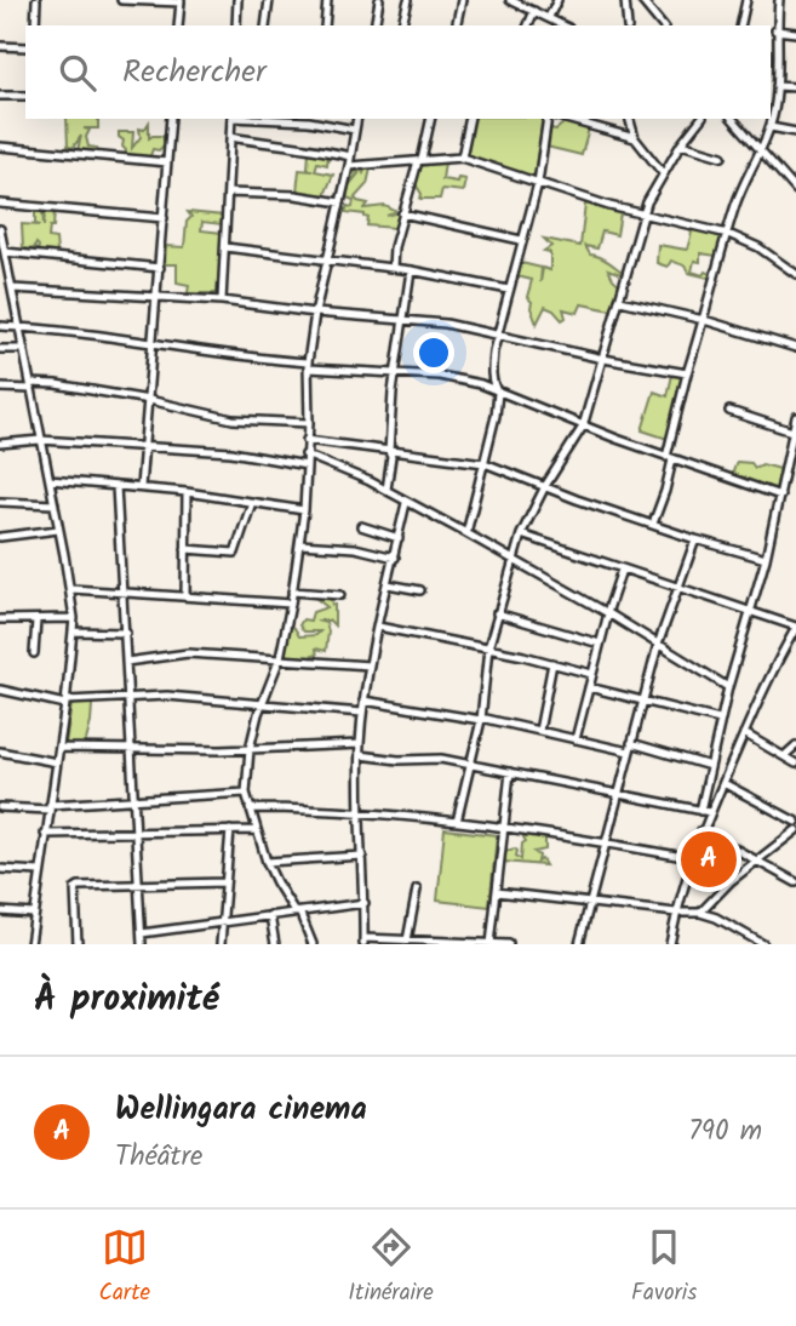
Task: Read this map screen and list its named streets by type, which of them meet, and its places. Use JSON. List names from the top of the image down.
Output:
{
  "page": {
    "search": "Rechercher",
    "pins": "A",
    "heading": "À proximité",
    "list": [
      {
        "mark": "A",
        "name": "Wellingara cinema",
        "note": "Théâtre",
        "value": "790 m"
      }
    ],
    "nav": ["Carte", "Itinéraire", "Favoris"]
  }
}
